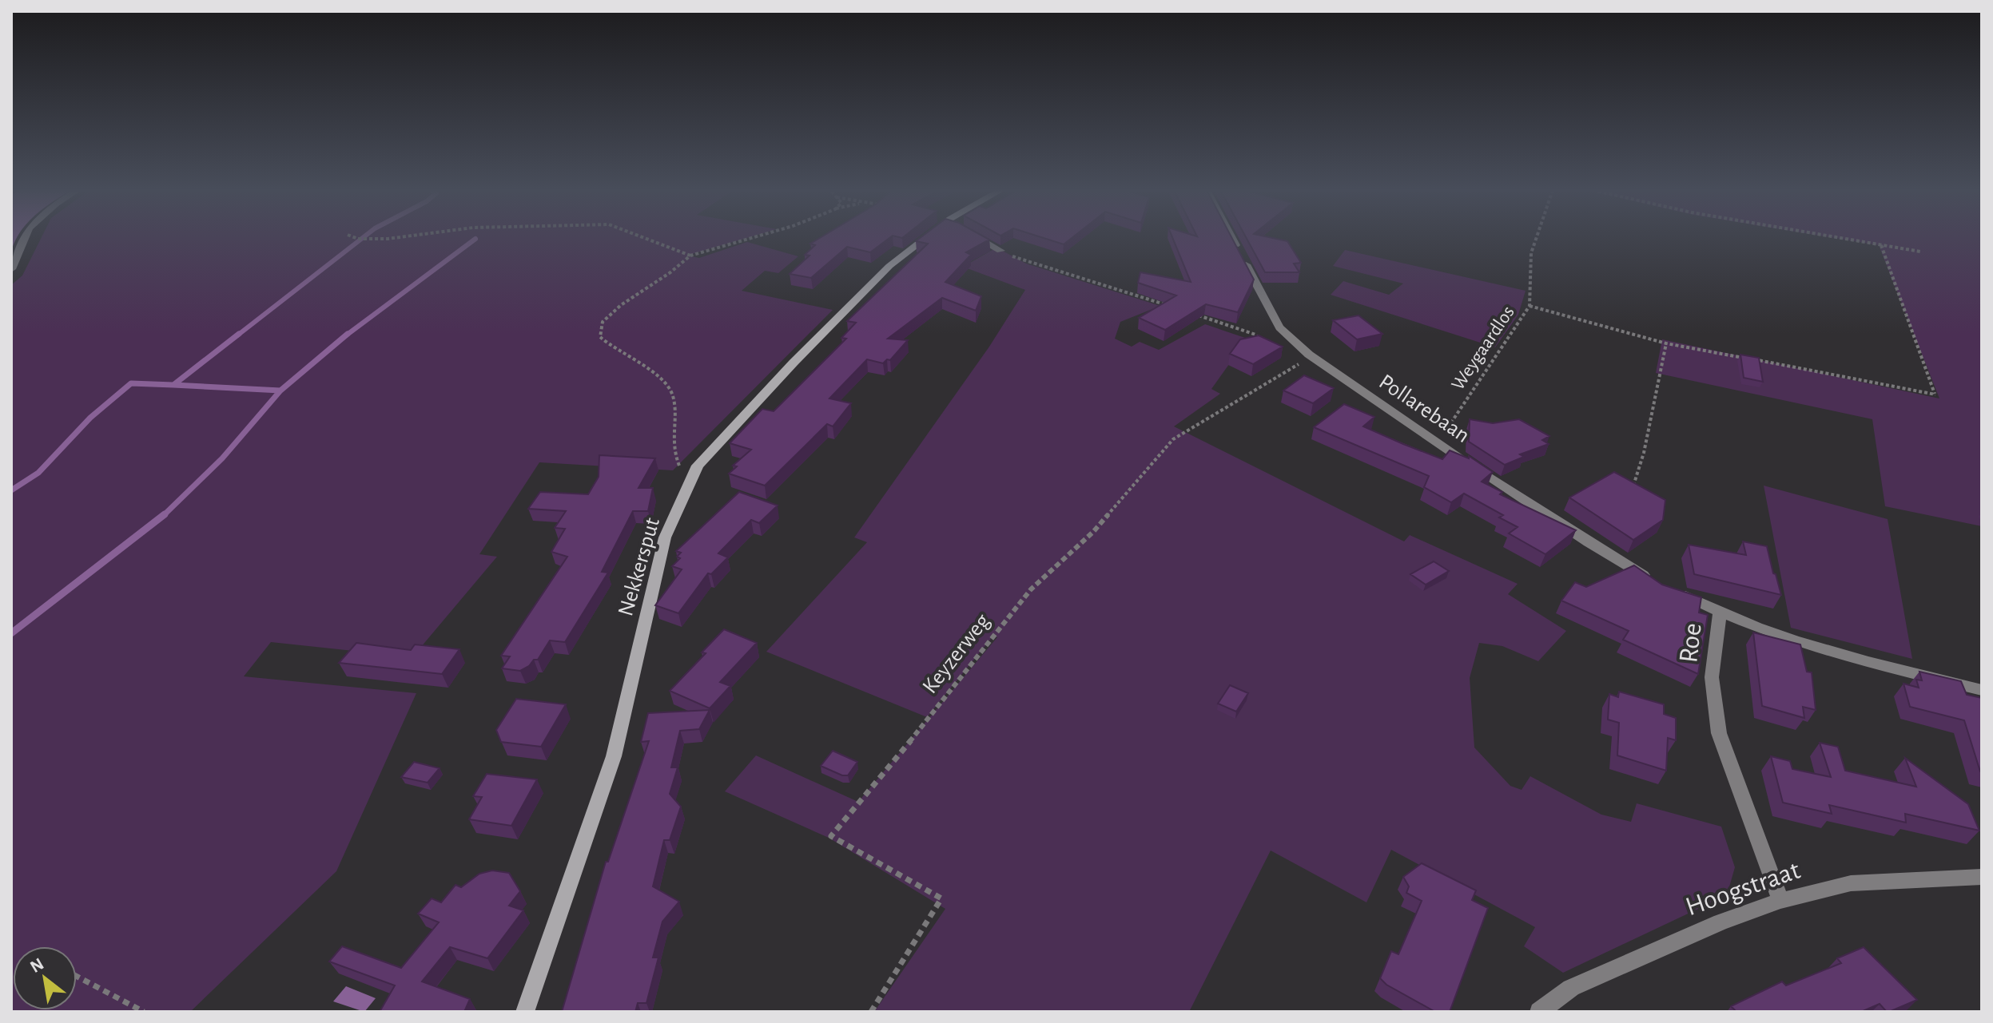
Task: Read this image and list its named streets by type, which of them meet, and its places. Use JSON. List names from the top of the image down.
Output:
{
  "streets": {
    "street": [
      "Pollarebaan",
      "Nekkersput",
      "Roe",
      "Hoogstraat"
    ],
    "path": ["Weygaardlos", "Keyzerweg"]
  },
  "crossings": [
    ["Weygaardlos", "Pollarebaan"],
    ["Pollarebaan", "Roe"],
    ["Pollarebaan", "Keyzerweg"],
    ["Roe", "Hoogstraat"]
  ],
  "north": "top left"
}
